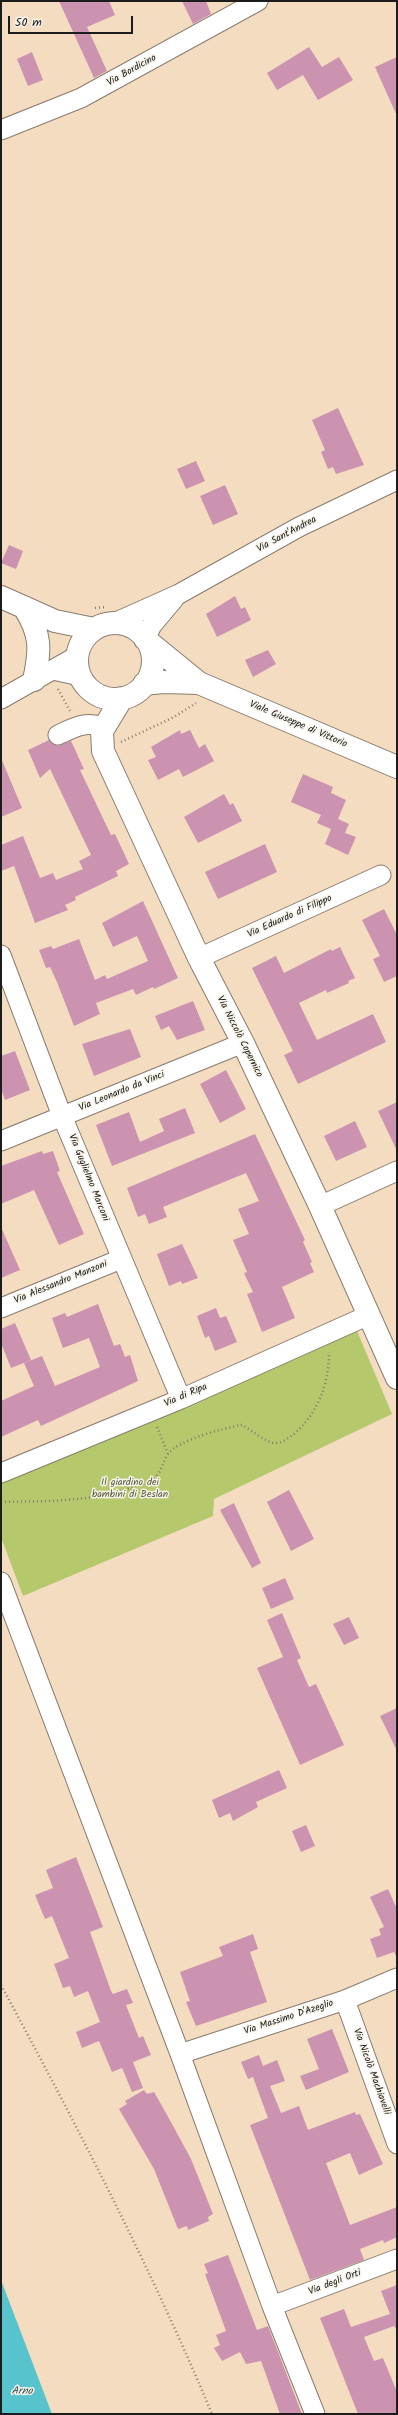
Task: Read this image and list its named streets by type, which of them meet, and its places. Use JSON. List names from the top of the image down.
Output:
{
  "streets": {
    "main road": ["Viale Giuseppe di Vittorio", "Via Niccolò Copernico"],
    "street": [
      "Via Bordicino",
      "Via Sant'Andrea",
      "Via Eduardo di Filippo",
      "Via Leonardo da Vinci",
      "Via Guglielmo Marconi",
      "Via Alessandro Manzoni",
      "Via di Ripa",
      "Via Massimo D'Azeglio",
      "Via Nicolò Machiavelli",
      "Via degli Orti"
    ]
  },
  "crossings": [
    ["Via Sant'Andrea", "Viale Giuseppe di Vittorio"],
    ["Via Eduardo di Filippo", "Via Niccolò Copernico"],
    ["Via Niccolò Copernico", "Via Leonardo da Vinci"],
    ["Via Niccolò Copernico", "Via di Ripa"],
    ["Via Leonardo da Vinci", "Via Guglielmo Marconi"],
    ["Via Guglielmo Marconi", "Via Alessandro Manzoni"],
    ["Via Guglielmo Marconi", "Via di Ripa"],
    ["Via Massimo D'Azeglio", "Via Nicolò Machiavelli"]
  ],
  "water": ["Arno"],
  "parks": ["Il giardino dei bambini di Beslan"],
  "scale_bar": "50 m"
}
